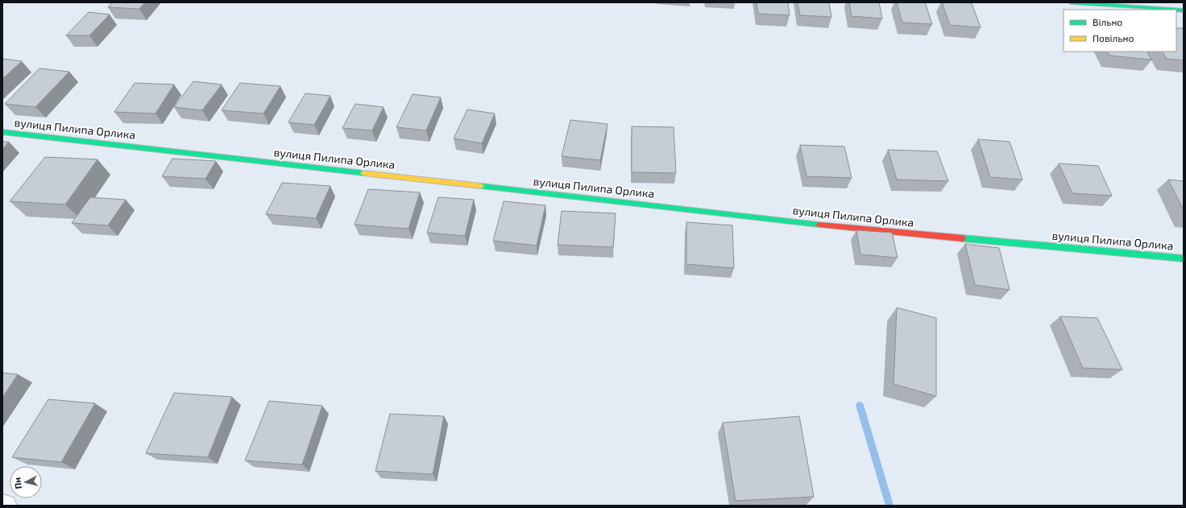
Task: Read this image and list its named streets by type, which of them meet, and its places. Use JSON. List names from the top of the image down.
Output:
{
  "streets": {
    "street": ["вулиця Пилипа Орлика"]
  },
  "legend": ["Вільно", "Повільно"],
  "north": "left"
}
